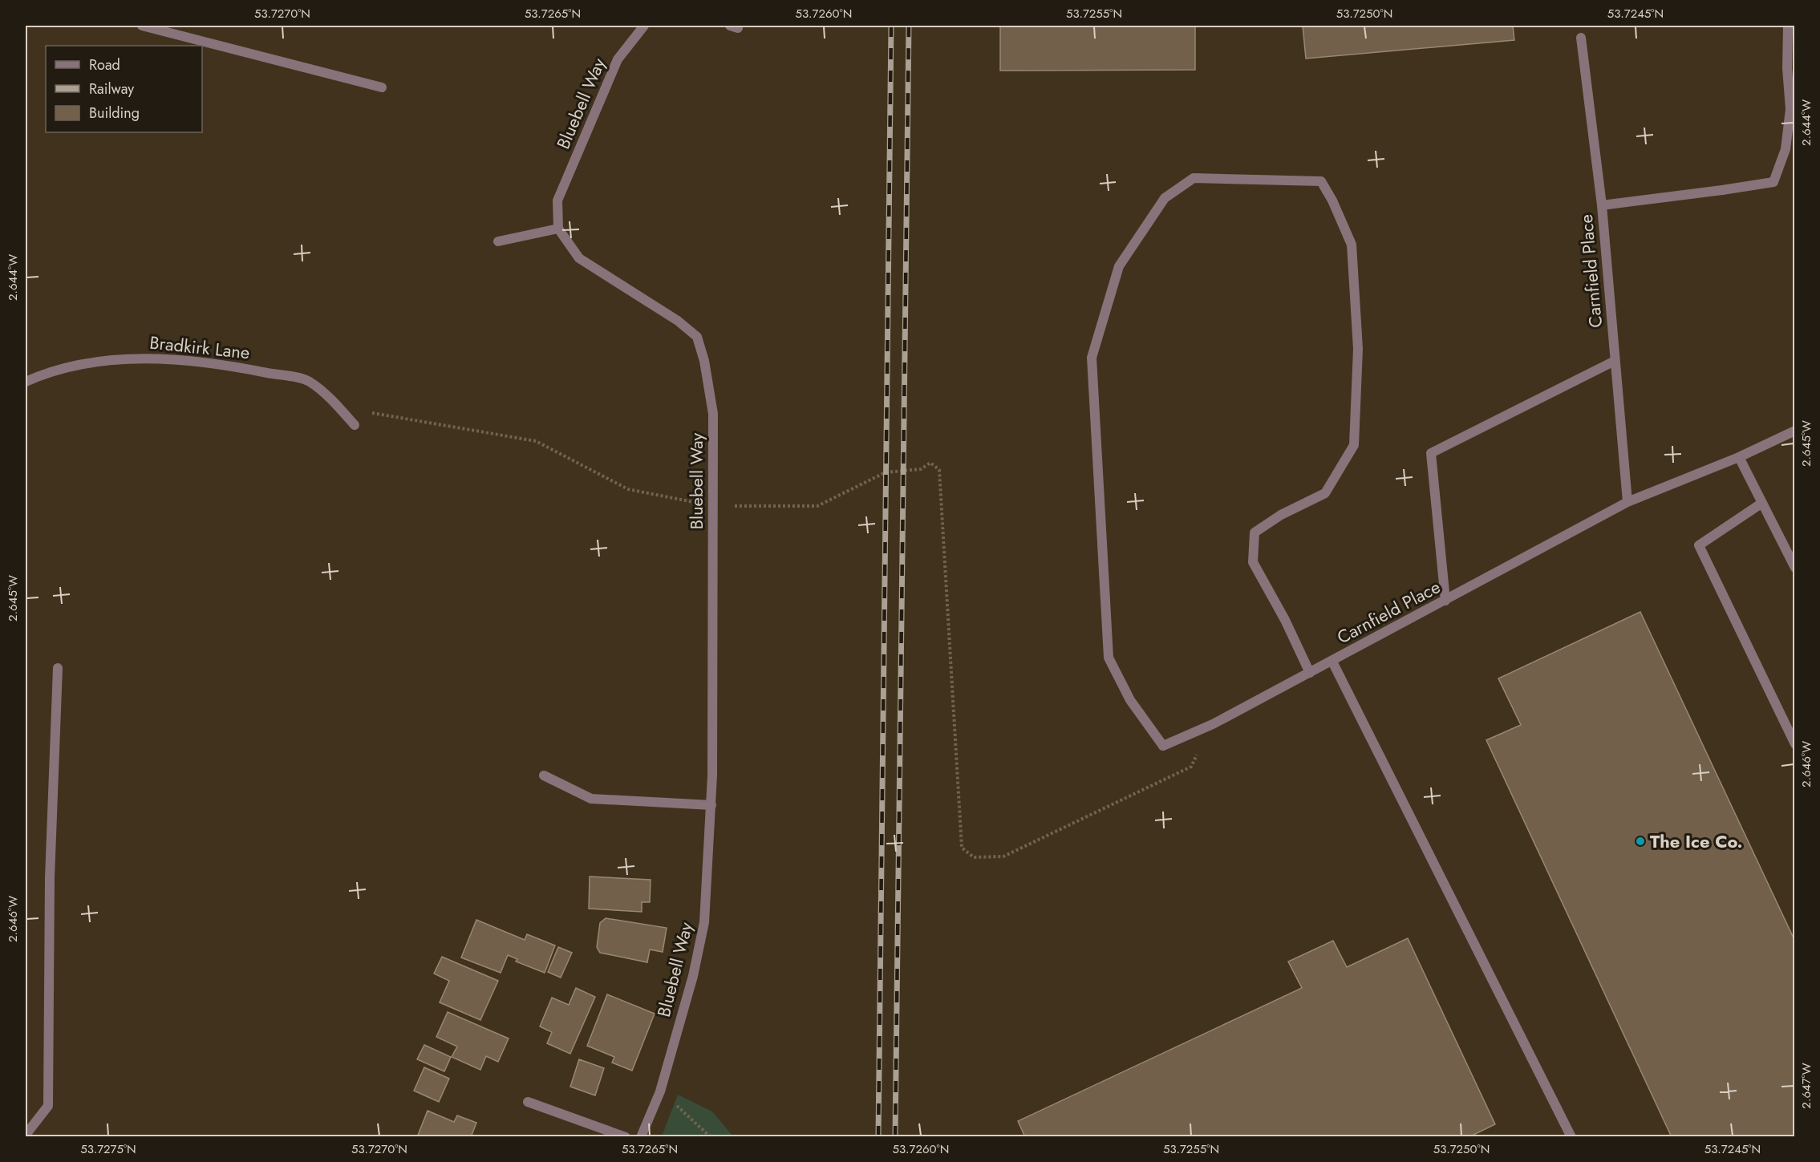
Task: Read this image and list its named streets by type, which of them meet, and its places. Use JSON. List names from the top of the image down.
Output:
{
  "streets": {
    "street": ["Bluebell Way", "Carnfield Place", "Bradkirk Lane"]
  },
  "places": ["The Ice Co."],
  "legend": ["Road", "Railway", "Building"],
  "coordinates": [
    "53.7270°N",
    "53.7265°N",
    "53.7260°N",
    "53.7255°N",
    "53.7250°N",
    "53.7245°N",
    "2.644°W",
    "2.645°W",
    "2.646°W",
    "2.647°W",
    "53.7275°N"
  ]
}
